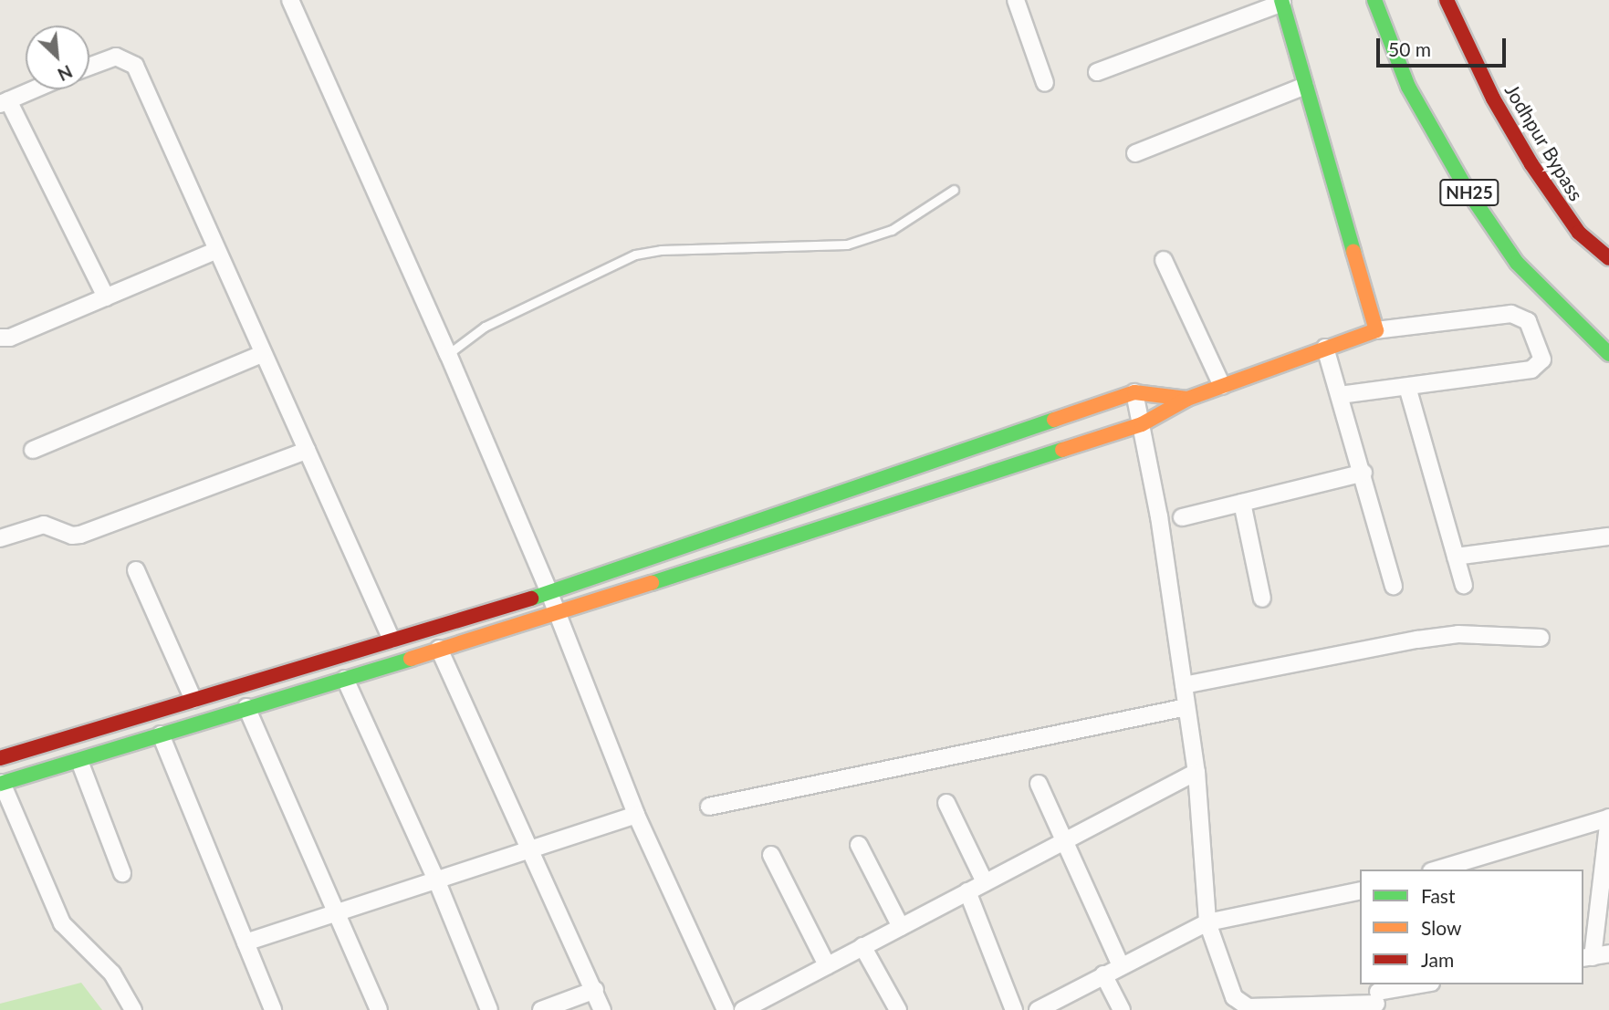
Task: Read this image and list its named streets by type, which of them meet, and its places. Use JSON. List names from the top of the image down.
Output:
{
  "streets": {
    "main road": ["Jodhpur Bypass", "NH25"]
  },
  "legend": ["Fast", "Slow", "Jam"],
  "scale_bar": "50 m",
  "north": "bottom right"
}
